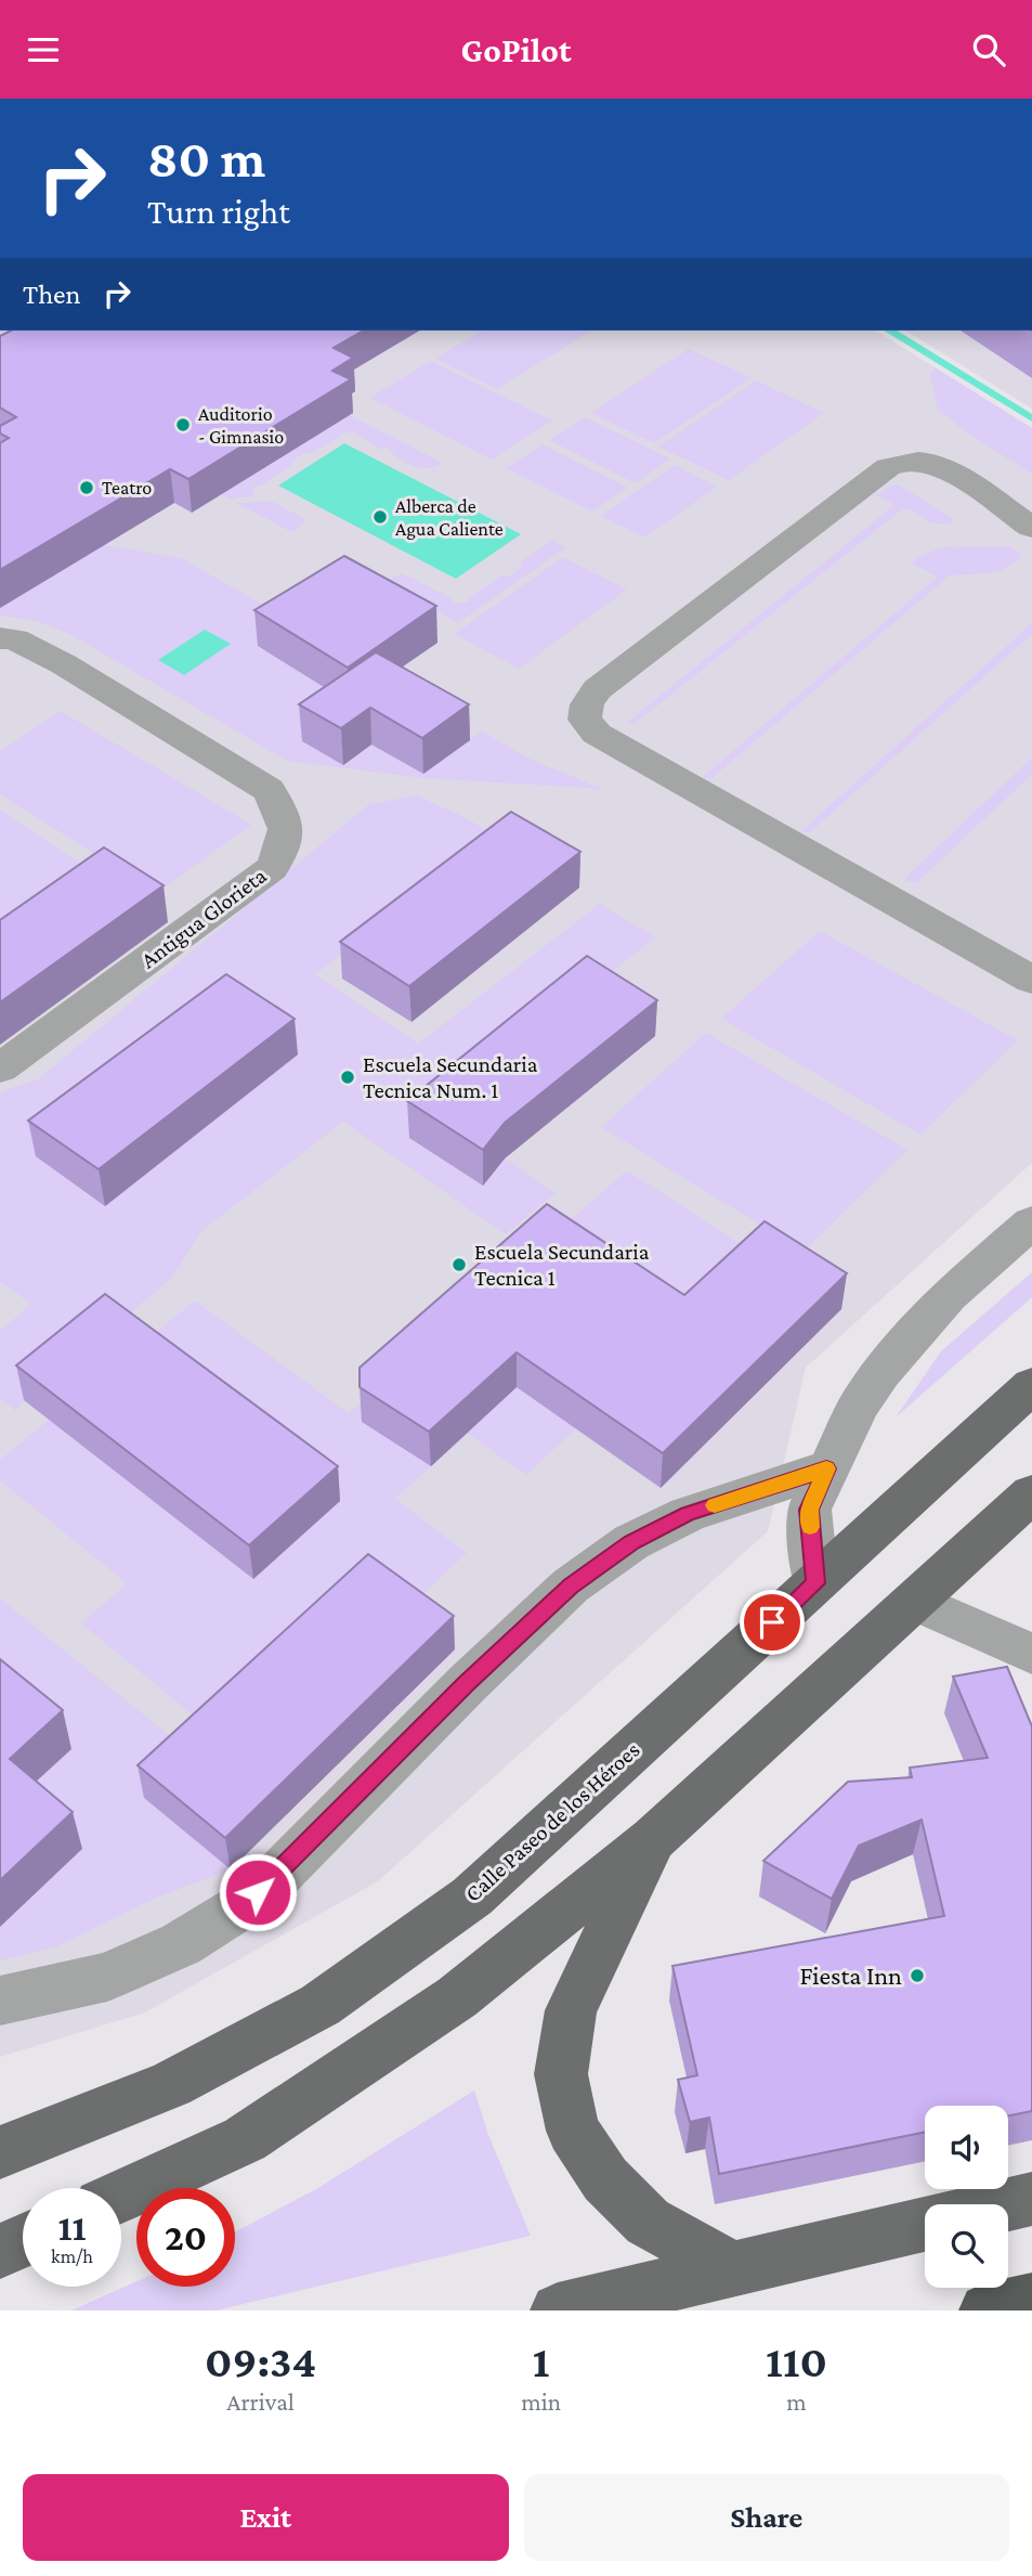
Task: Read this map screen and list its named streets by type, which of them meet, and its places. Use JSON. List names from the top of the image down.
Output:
{
  "streets": {
    "main road": ["Calle Paseo de los Héroes"],
    "street": ["Antigua Glorieta"]
  },
  "places": [
    "Auditorio - Gimnasio",
    "Teatro",
    "Alberca de Agua Caliente",
    "Escuela Secundaria Tecnica Num. 1",
    "Escuela Secundaria Tecnica 1",
    "Fiesta Inn"
  ],
  "page": {
    "header": "GoPilot",
    "turn": ["80 m", "Turn right"],
    "then": "Then",
    "speed": "11 km/h",
    "limit": "20",
    "eta": [
      "09:34",
      "Arrival",
      "1",
      "min",
      "110",
      "m"
    ],
    "buttons": ["Exit", "Share"]
  }
}
